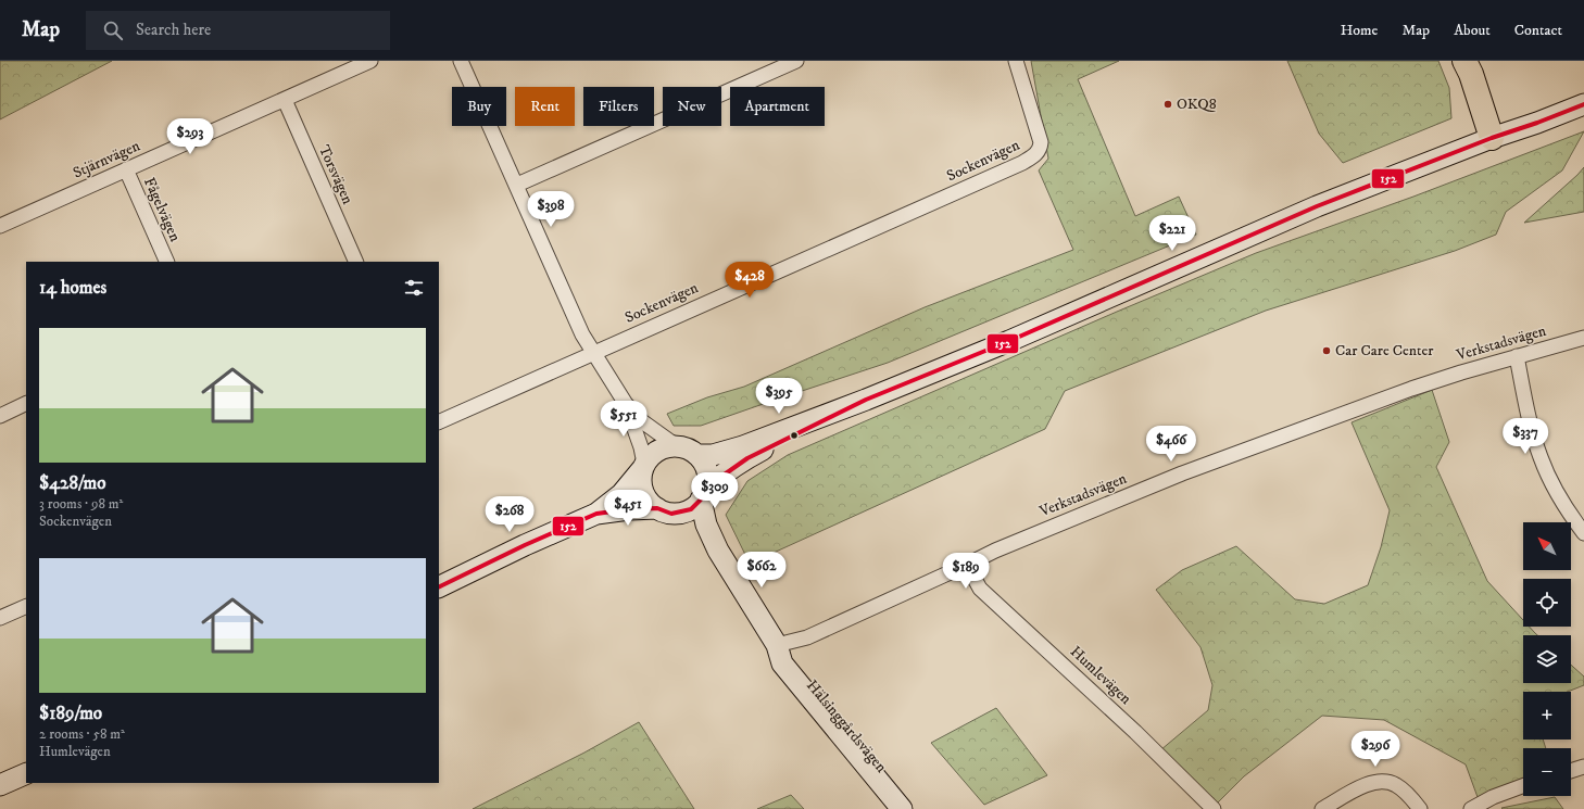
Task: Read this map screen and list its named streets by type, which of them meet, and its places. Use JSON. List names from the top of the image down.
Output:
{
  "streets": {
    "street": [
      "Stjärnvägen",
      "Sockenvägen",
      "Torsvägen",
      "Fågelvägen",
      "Verkstadsvägen",
      "Humlevägen",
      "Hälsinggårdsvägen"
    ]
  },
  "crossings": [
    ["Stjärnvägen", "Torsvägen"],
    ["Stjärnvägen", "Fågelvägen"],
    ["Verkstadsvägen", "Humlevägen"],
    ["Verkstadsvägen", "Hälsinggårdsvägen"]
  ],
  "places": ["OKQ8", "Car Care Center"],
  "lines": ["transit line 152"],
  "north": "top left",
  "page": {
    "header": "Map",
    "search": "Search here",
    "nav": [
      "Home",
      "Map",
      "About",
      "Contact"
    ],
    "chip": [
      "Buy",
      "Rent",
      "Filters",
      "New",
      "Apartment"
    ],
    "price": [
      "$293",
      "$398",
      "$221",
      "$428",
      "$395",
      "$551",
      "$337",
      "$466",
      "$309",
      "$451",
      "$268",
      "$662",
      "$189",
      "$296"
    ],
    "heading": "14 homes",
    "list": [
      {
        "name": "$428/mo",
        "note": "3 rooms · 98 m² · Sockenvägen"
      },
      {
        "name": "$189/mo",
        "note": "2 rooms · 58 m² · Humlevägen"
      }
    ],
    "map_buttons": ["+", "−"]
  }
}
